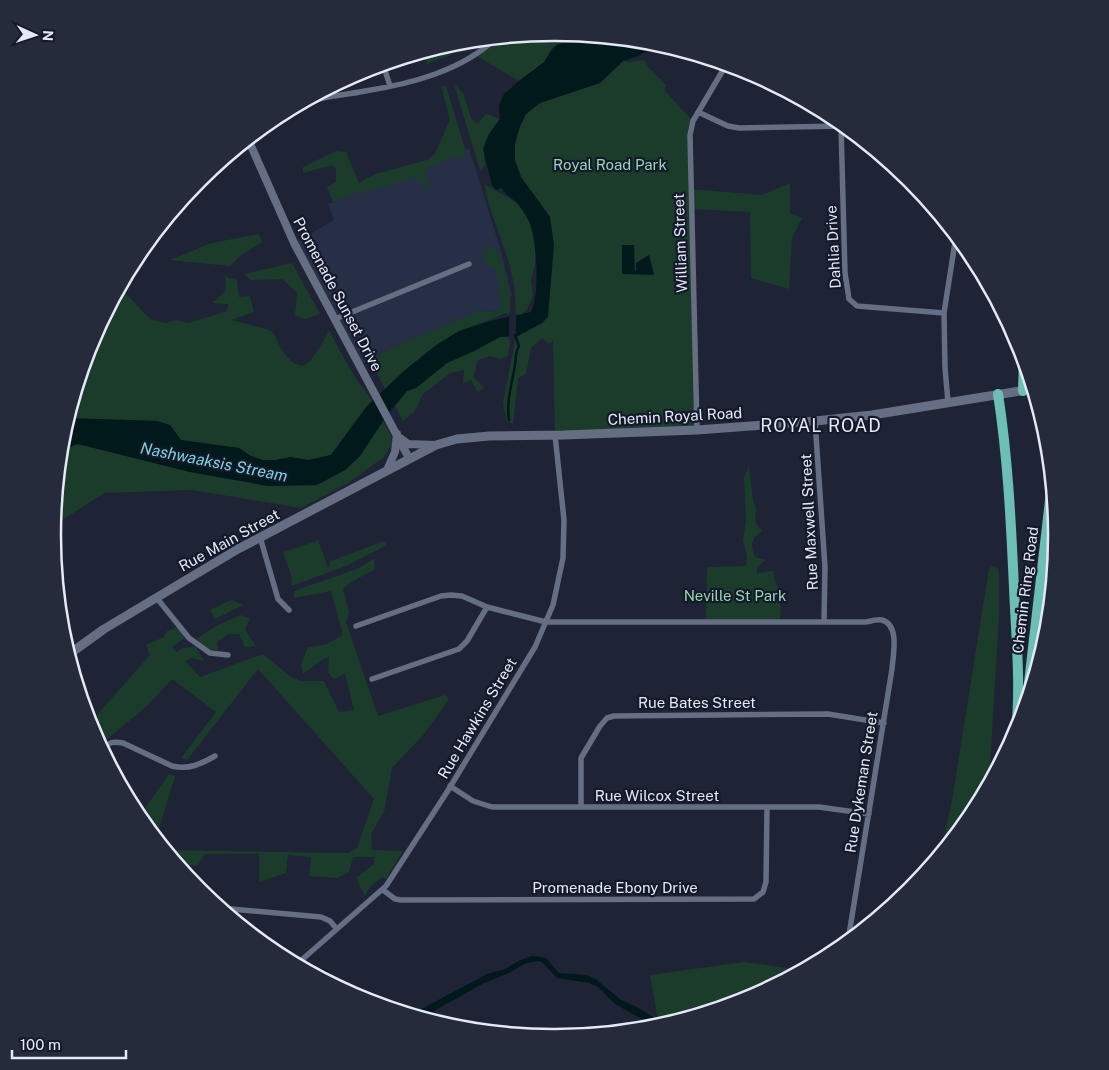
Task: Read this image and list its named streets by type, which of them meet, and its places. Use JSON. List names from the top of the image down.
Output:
{
  "streets": {
    "highway": ["Chemin Ring Road"],
    "main road": ["Chemin Royal Road", "Rue Main Street"],
    "street": [
      "William Street",
      "Dahlia Drive",
      "Promenade Sunset Drive",
      "Rue Maxwell Street",
      "Rue Bates Street",
      "Rue Hawkins Street",
      "Rue Dykeman Street",
      "Rue Wilcox Street",
      "Promenade Ebony Drive"
    ]
  },
  "crossings": [
    ["William Street", "Chemin Royal Road"],
    ["Promenade Sunset Drive", "Chemin Royal Road"],
    ["Promenade Sunset Drive", "Rue Main Street"],
    ["Chemin Royal Road", "Rue Maxwell Street"],
    ["Chemin Royal Road", "Rue Main Street"],
    ["Chemin Royal Road", "Rue Hawkins Street"],
    ["Rue Maxwell Street", "Rue Dykeman Street"],
    ["Rue Bates Street", "Rue Dykeman Street"],
    ["Rue Bates Street", "Rue Wilcox Street"],
    ["Rue Hawkins Street", "Rue Wilcox Street"],
    ["Rue Hawkins Street", "Promenade Ebony Drive"],
    ["Rue Dykeman Street", "Rue Wilcox Street"],
    ["Rue Wilcox Street", "Promenade Ebony Drive"]
  ],
  "districts": ["ROYAL ROAD"],
  "water": ["Nashwaaksis Stream"],
  "parks": ["Royal Road Park", "Neville St Park"],
  "scale_bar": "100 m",
  "north": "right"
}
